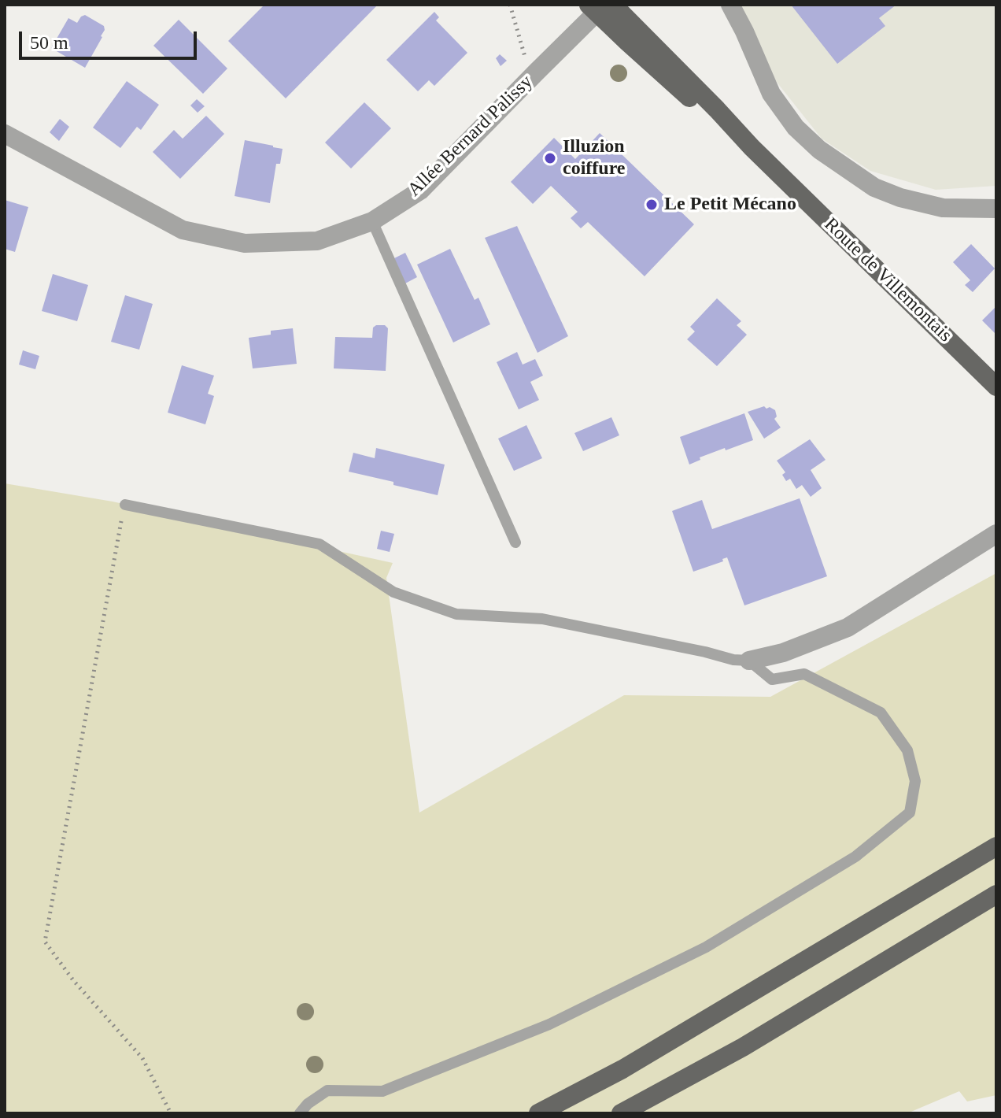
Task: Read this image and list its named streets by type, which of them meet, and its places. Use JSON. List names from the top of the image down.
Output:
{
  "streets": {
    "main road": ["Route de Villemontais"],
    "street": ["Allée Bernard Palissy"]
  },
  "crossings": [
    ["Allée Bernard Palissy", "Route de Villemontais"]
  ],
  "places": ["Illuzion coiffure", "Le Petit Mécano"],
  "scale_bar": "50 m"
}
